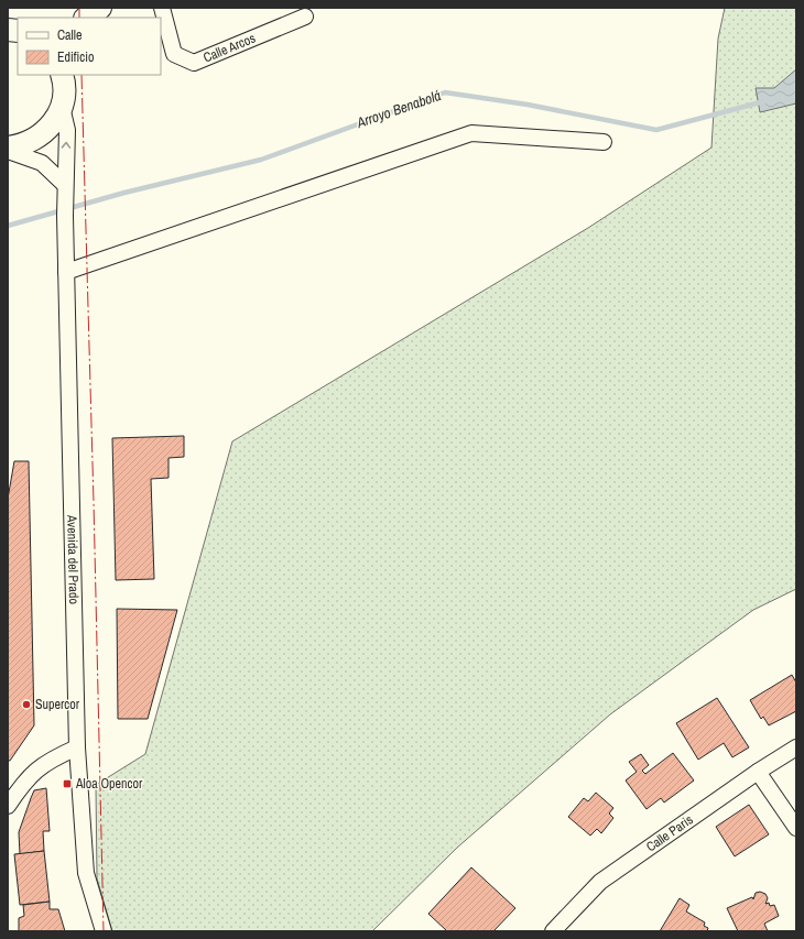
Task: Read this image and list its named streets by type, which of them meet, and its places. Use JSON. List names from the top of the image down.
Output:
{
  "streets": {
    "street": ["Calle Arcos", "Avenida del Prado", "Calle Paris"]
  },
  "water": ["Arroyo Benabolá"],
  "places": {
    "other": ["Supercor"],
    "transit": ["Aloa Opencor"]
  },
  "legend": ["Calle", "Edificio"]
}
